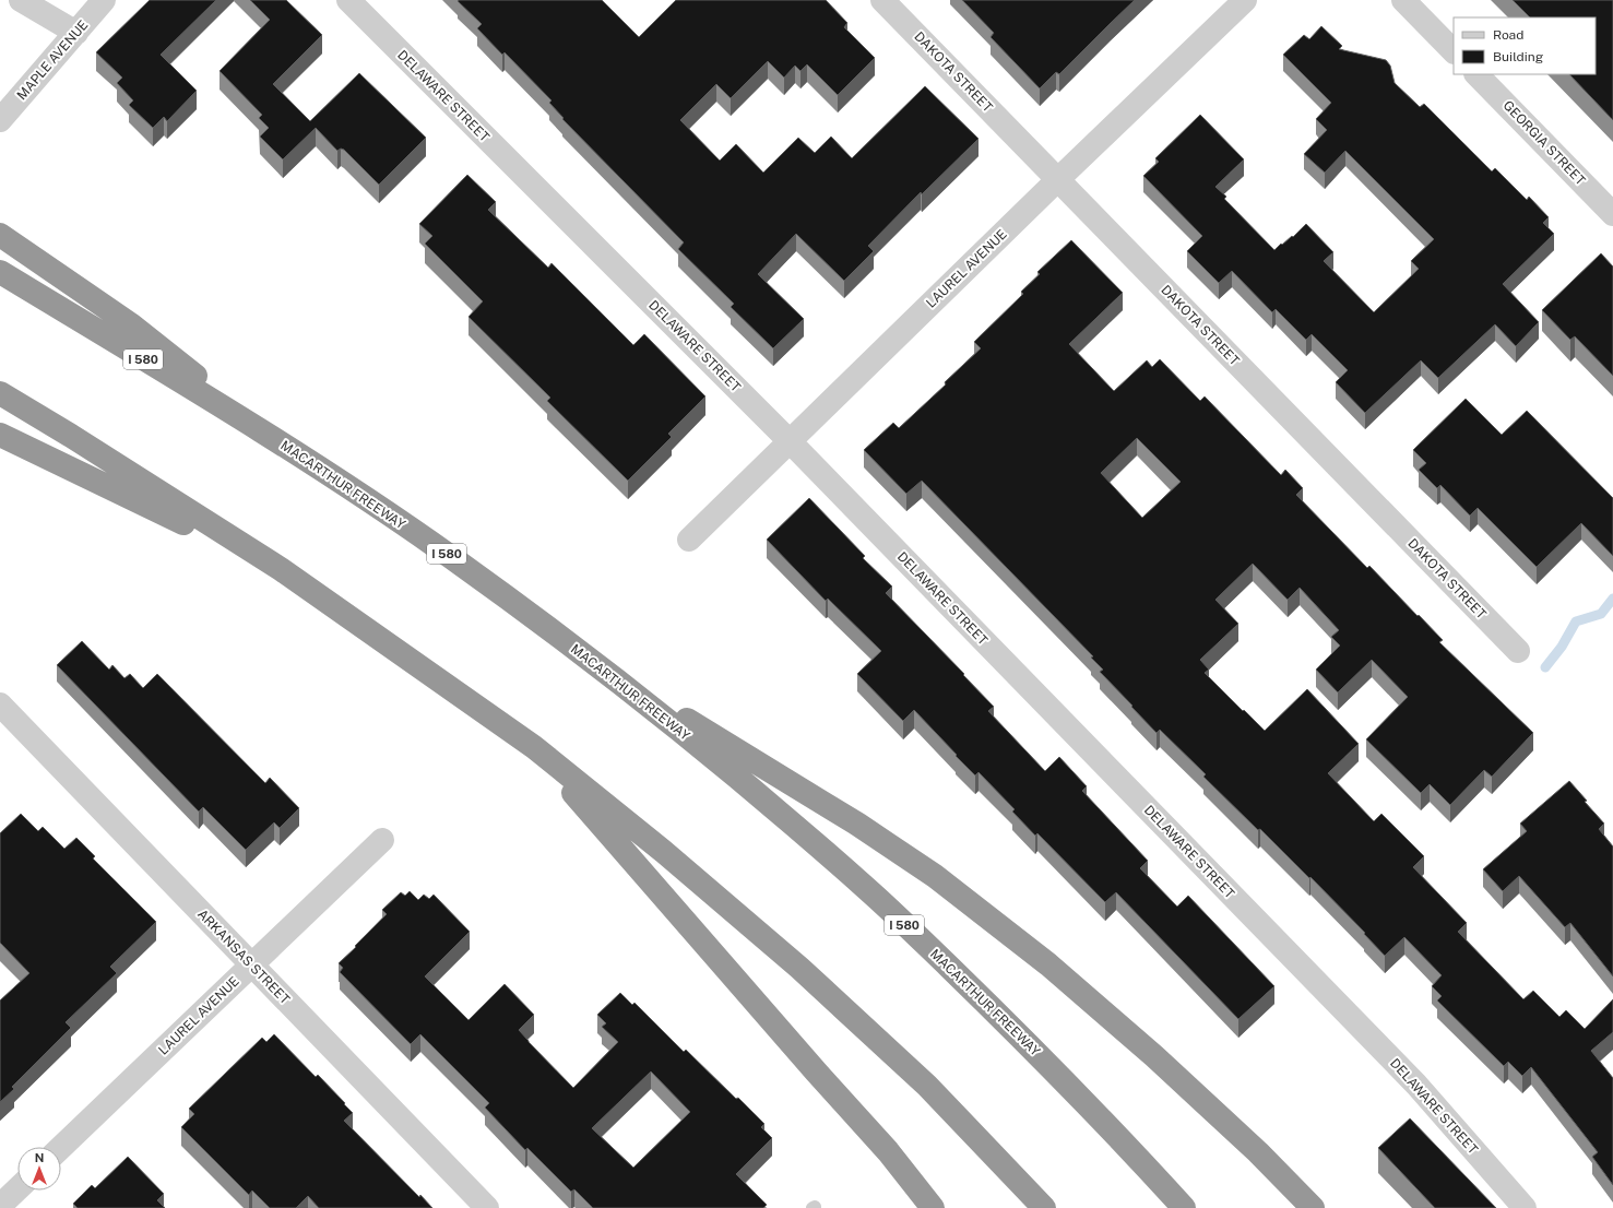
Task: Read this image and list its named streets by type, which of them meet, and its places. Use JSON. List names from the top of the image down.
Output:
{
  "streets": {
    "highway": ["I 580", "MACARTHUR FREEWAY"],
    "street": [
      "MAPLE AVENUE",
      "DAKOTA STREET",
      "DELAWARE STREET",
      "GEORGIA STREET",
      "LAUREL AVENUE",
      "ARKANSAS STREET"
    ]
  },
  "crossings": [
    ["DAKOTA STREET", "LAUREL AVENUE"],
    ["DELAWARE STREET", "LAUREL AVENUE"],
    ["LAUREL AVENUE", "ARKANSAS STREET"]
  ],
  "legend": ["Road", "Building"],
  "north": "top"
}
